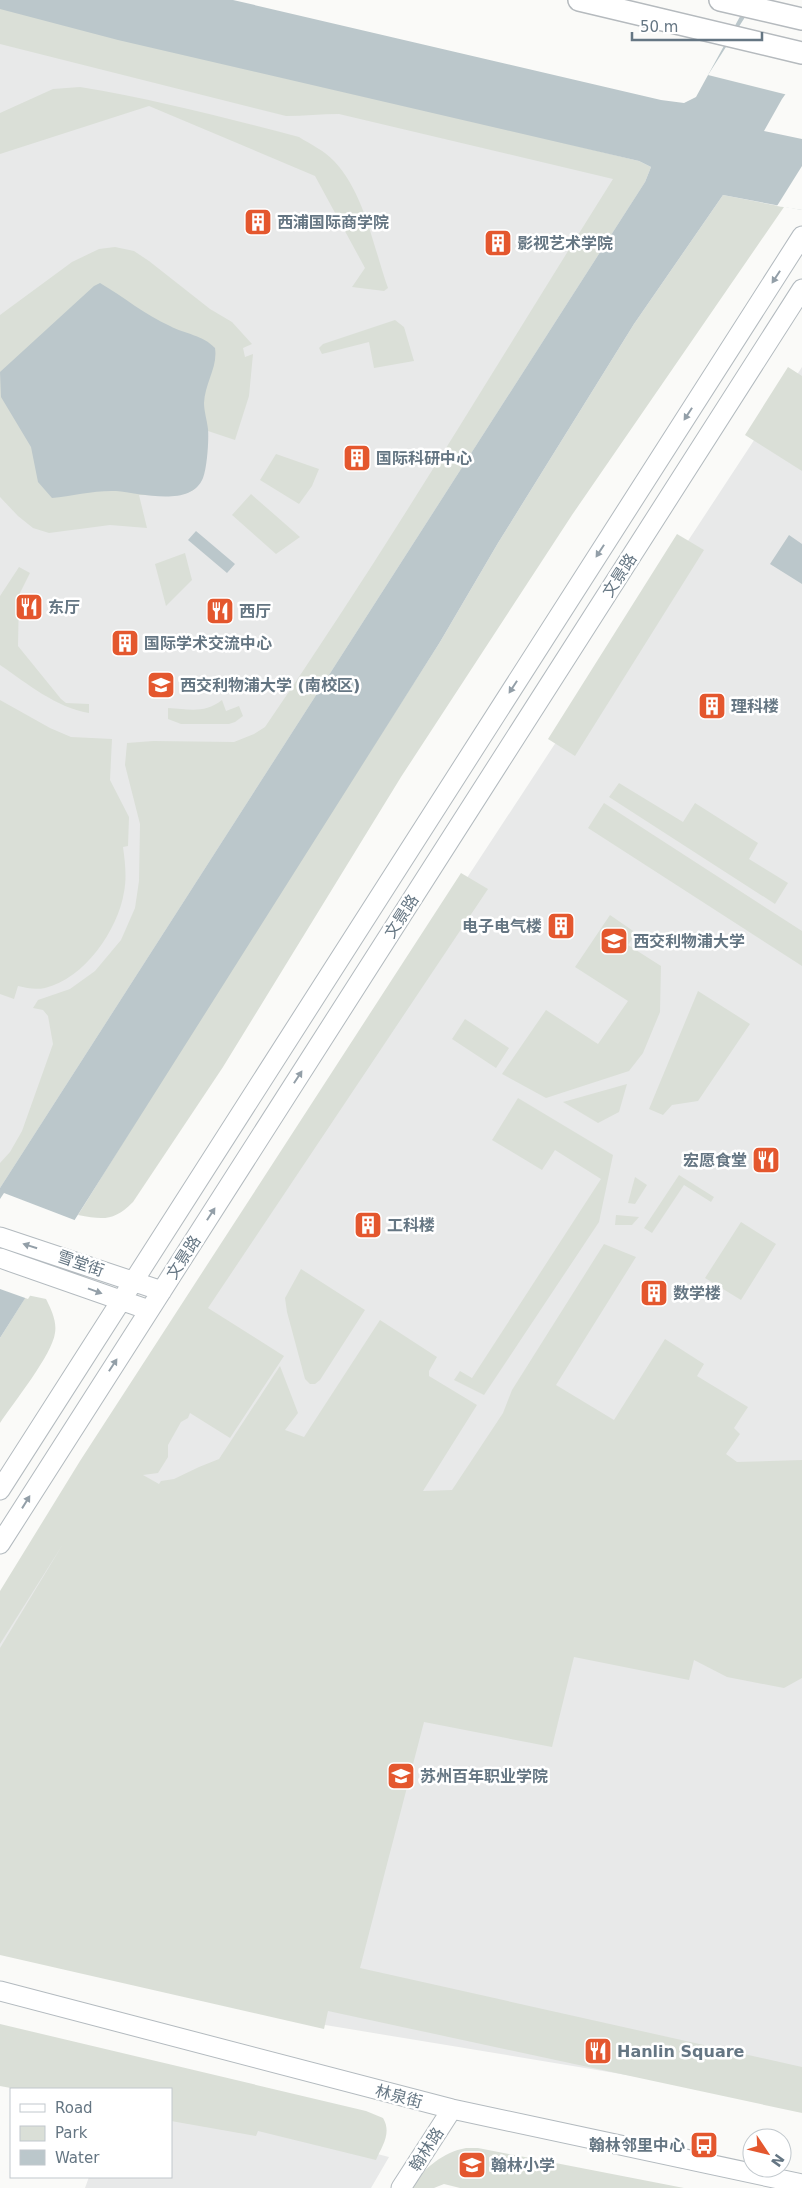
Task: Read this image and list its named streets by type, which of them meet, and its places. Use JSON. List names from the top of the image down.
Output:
{
  "streets": {
    "main road": [
      "文景路",
      "雪堂街",
      "林泉街",
      "翰林路"
    ]
  },
  "crossings": [
    ["文景路", "雪堂街"],
    ["林泉街", "翰林路"]
  ],
  "places": {
    "building": [
      "西浦国际商学院",
      "影视艺术学院",
      "国际科研中心",
      "国际学术交流中心",
      "理科楼",
      "电子电气楼",
      "工科楼",
      "数学楼"
    ],
    "restaurant": [
      "东厅",
      "西厅",
      "宏愿食堂",
      "Hanlin Square"
    ],
    "school or university": [
      "西交利物浦大学 (南校区)",
      "西交利物浦大学",
      "苏州百年职业学院",
      "翰林小学"
    ],
    "bus stop": ["翰林邻里中心"]
  },
  "legend": ["Road", "Park", "Water"],
  "scale_bar": "50 m",
  "north": "bottom right"
}
